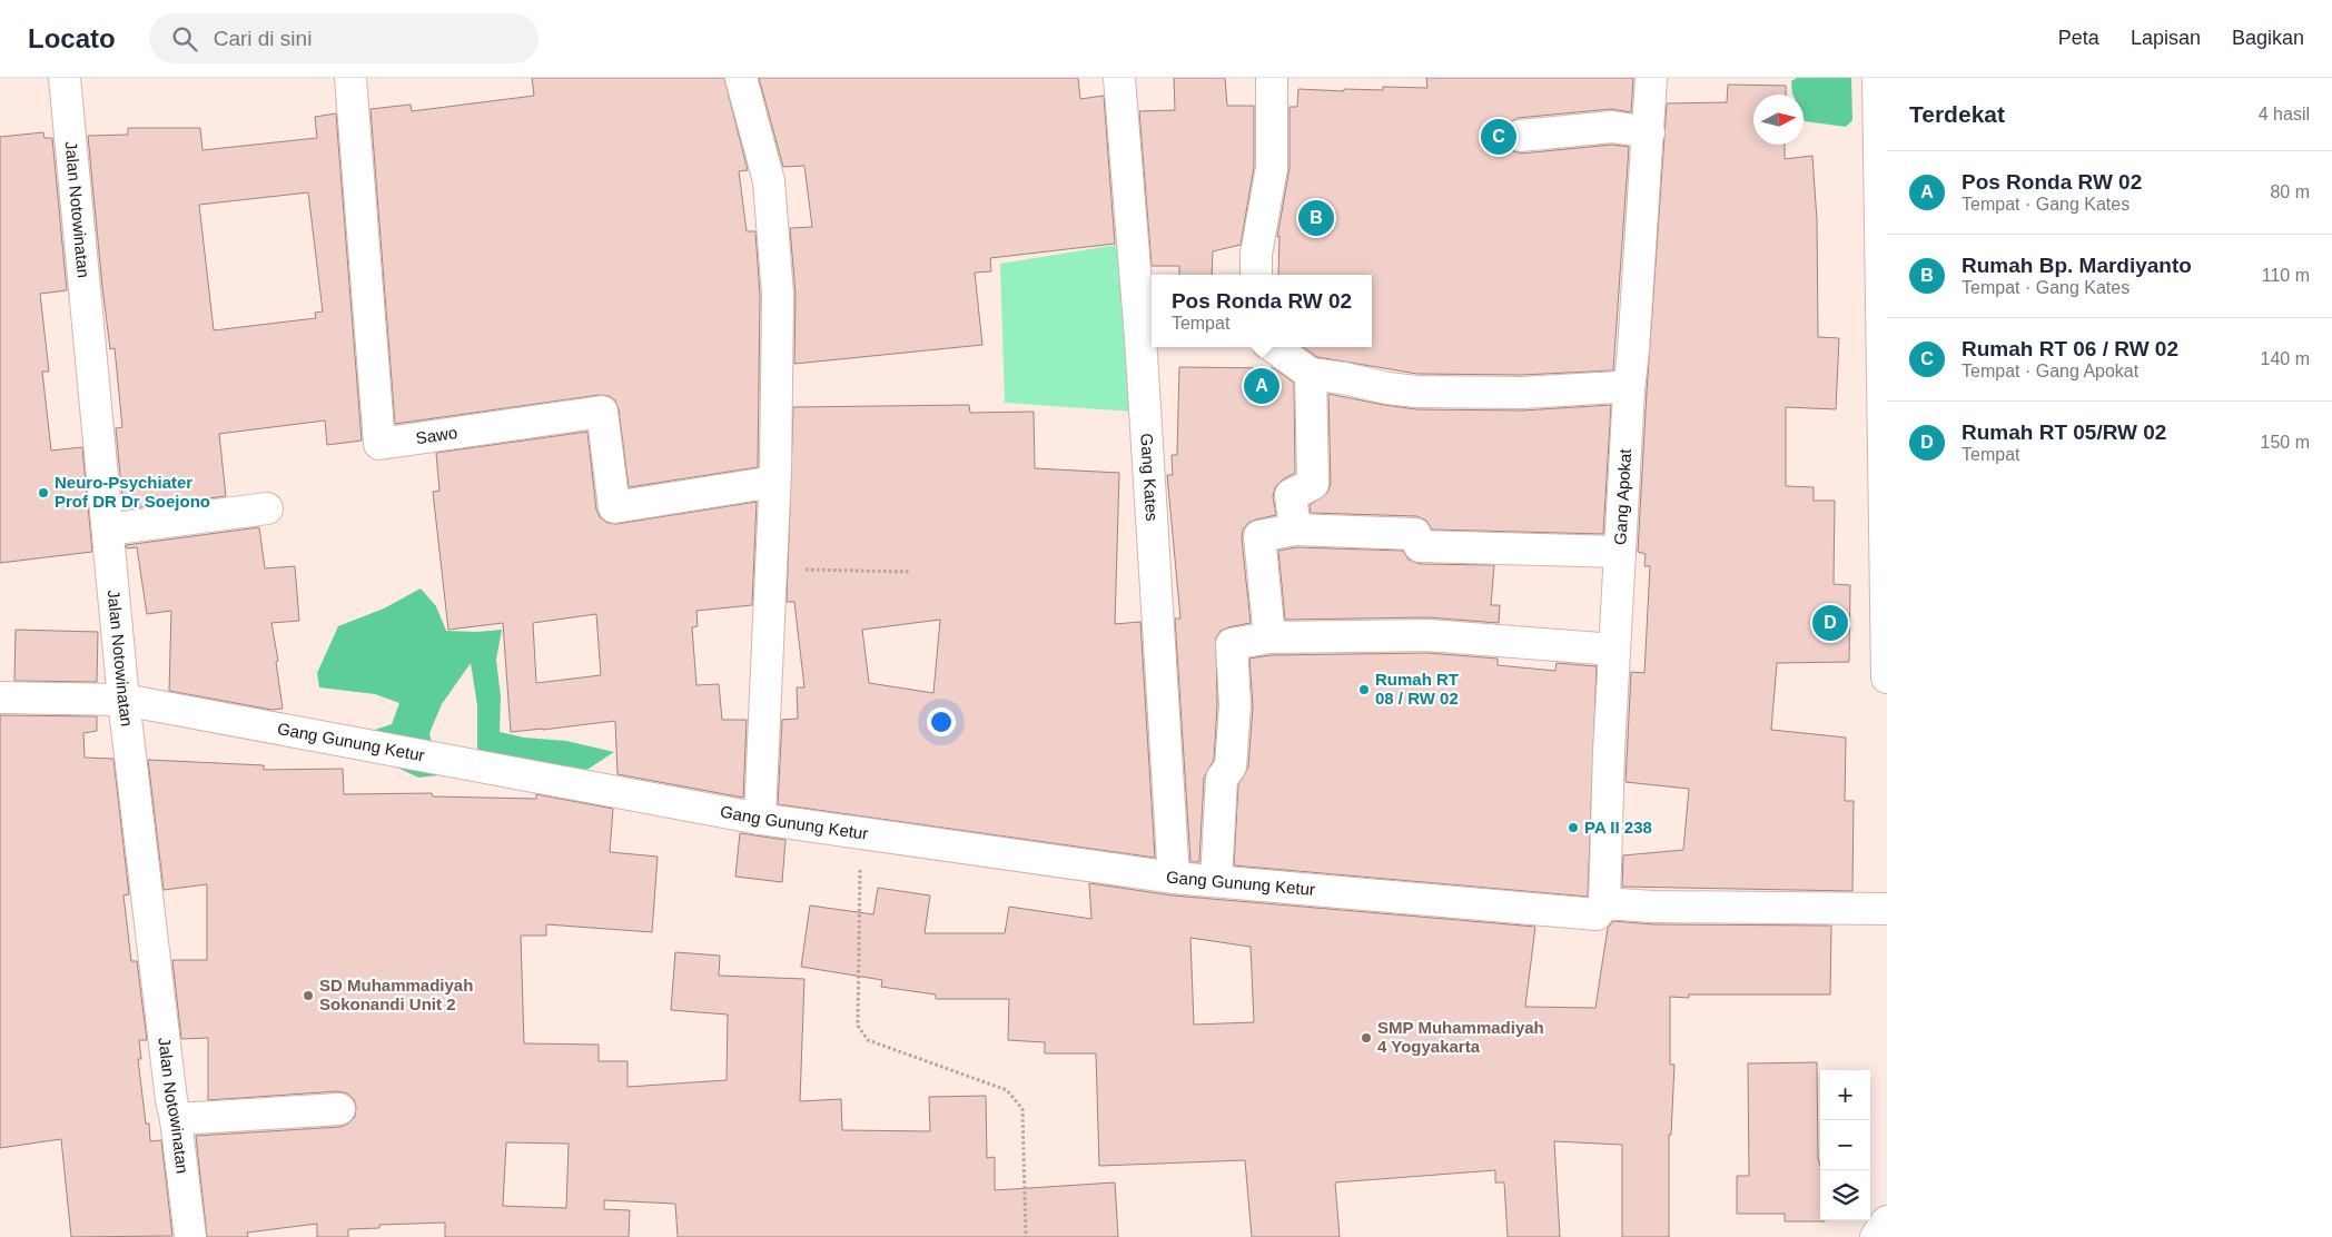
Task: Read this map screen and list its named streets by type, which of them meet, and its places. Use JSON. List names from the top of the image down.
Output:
{
  "streets": {
    "street": [
      "Jalan Notowinatan",
      "Sawo",
      "Gang Kates",
      "Gang Apokat",
      "Gang Gunung Ketur"
    ]
  },
  "crossings": [
    ["Jalan Notowinatan", "Gang Gunung Ketur"],
    ["Gang Kates", "Gang Gunung Ketur"],
    ["Gang Apokat", "Gang Gunung Ketur"]
  ],
  "places": [
    "Neuro-Psychiater Prof DR Dr Soejono",
    "Rumah RT 08 / RW 02",
    "PA II 238",
    "SD Muhammadiyah Sokonandi Unit 2",
    "SMP Muhammadiyah 4 Yogyakarta"
  ],
  "north": "right",
  "page": {
    "header": "Locato",
    "search": "Cari di sini",
    "nav": ["Peta", "Lapisan", "Bagikan"],
    "heading": ["Terdekat", "4 hasil"],
    "pins": [
      "C",
      "B",
      "A",
      "D"
    ],
    "list": [
      {
        "mark": "A",
        "name": "Pos Ronda RW 02",
        "note": "Tempat · Gang Kates",
        "value": "80 m"
      },
      {
        "mark": "B",
        "name": "Rumah Bp. Mardiyanto",
        "note": "Tempat · Gang Kates",
        "value": "110 m"
      },
      {
        "mark": "C",
        "name": "Rumah RT 06 / RW 02",
        "note": "Tempat · Gang Apokat",
        "value": "140 m"
      },
      {
        "mark": "D",
        "name": "Rumah RT 05/RW 02",
        "note": "Tempat",
        "value": "150 m"
      }
    ],
    "popup": ["Pos Ronda RW 02", "Tempat"],
    "map_buttons": ["+", "−"]
  }
}
